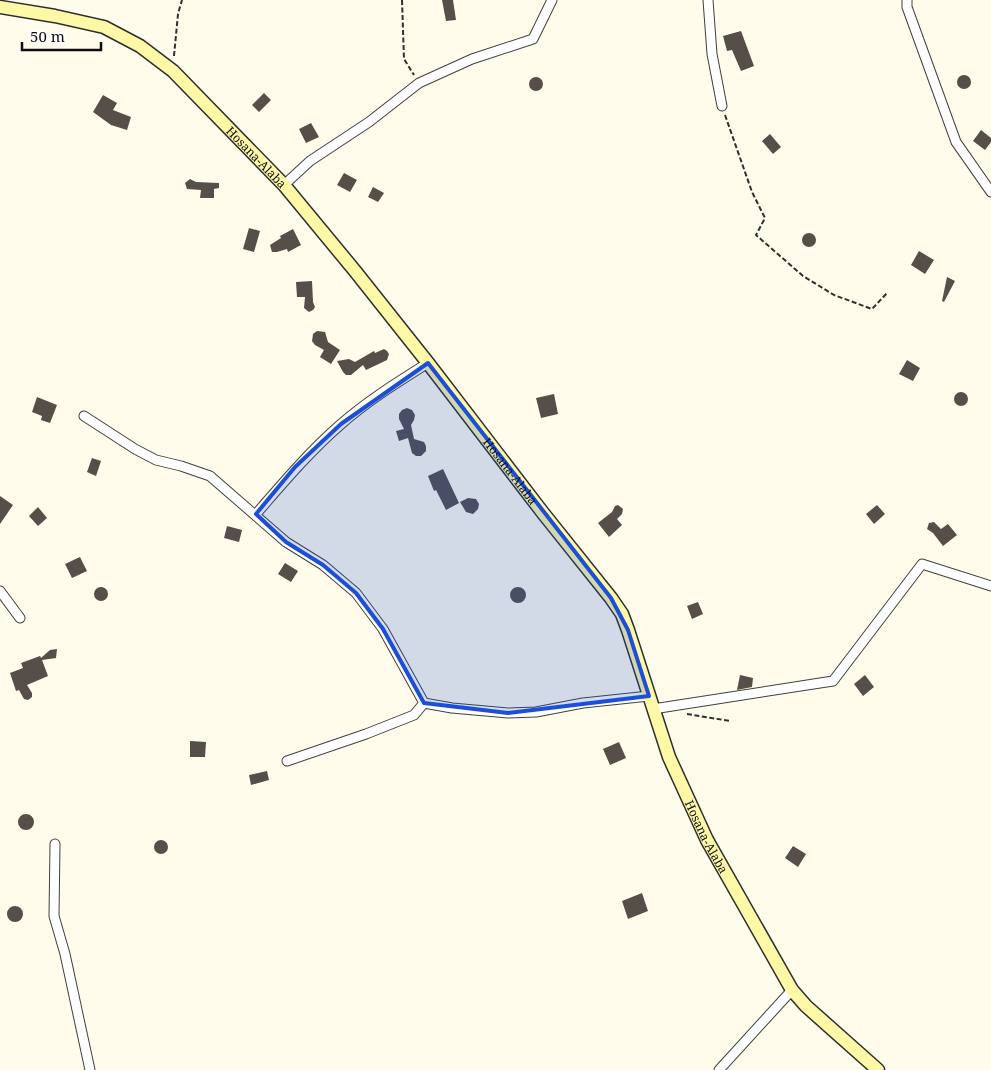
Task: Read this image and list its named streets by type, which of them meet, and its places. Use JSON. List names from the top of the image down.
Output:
{
  "streets": {
    "main road": ["Hosana-Alaba"]
  },
  "scale_bar": "50 m"
}
